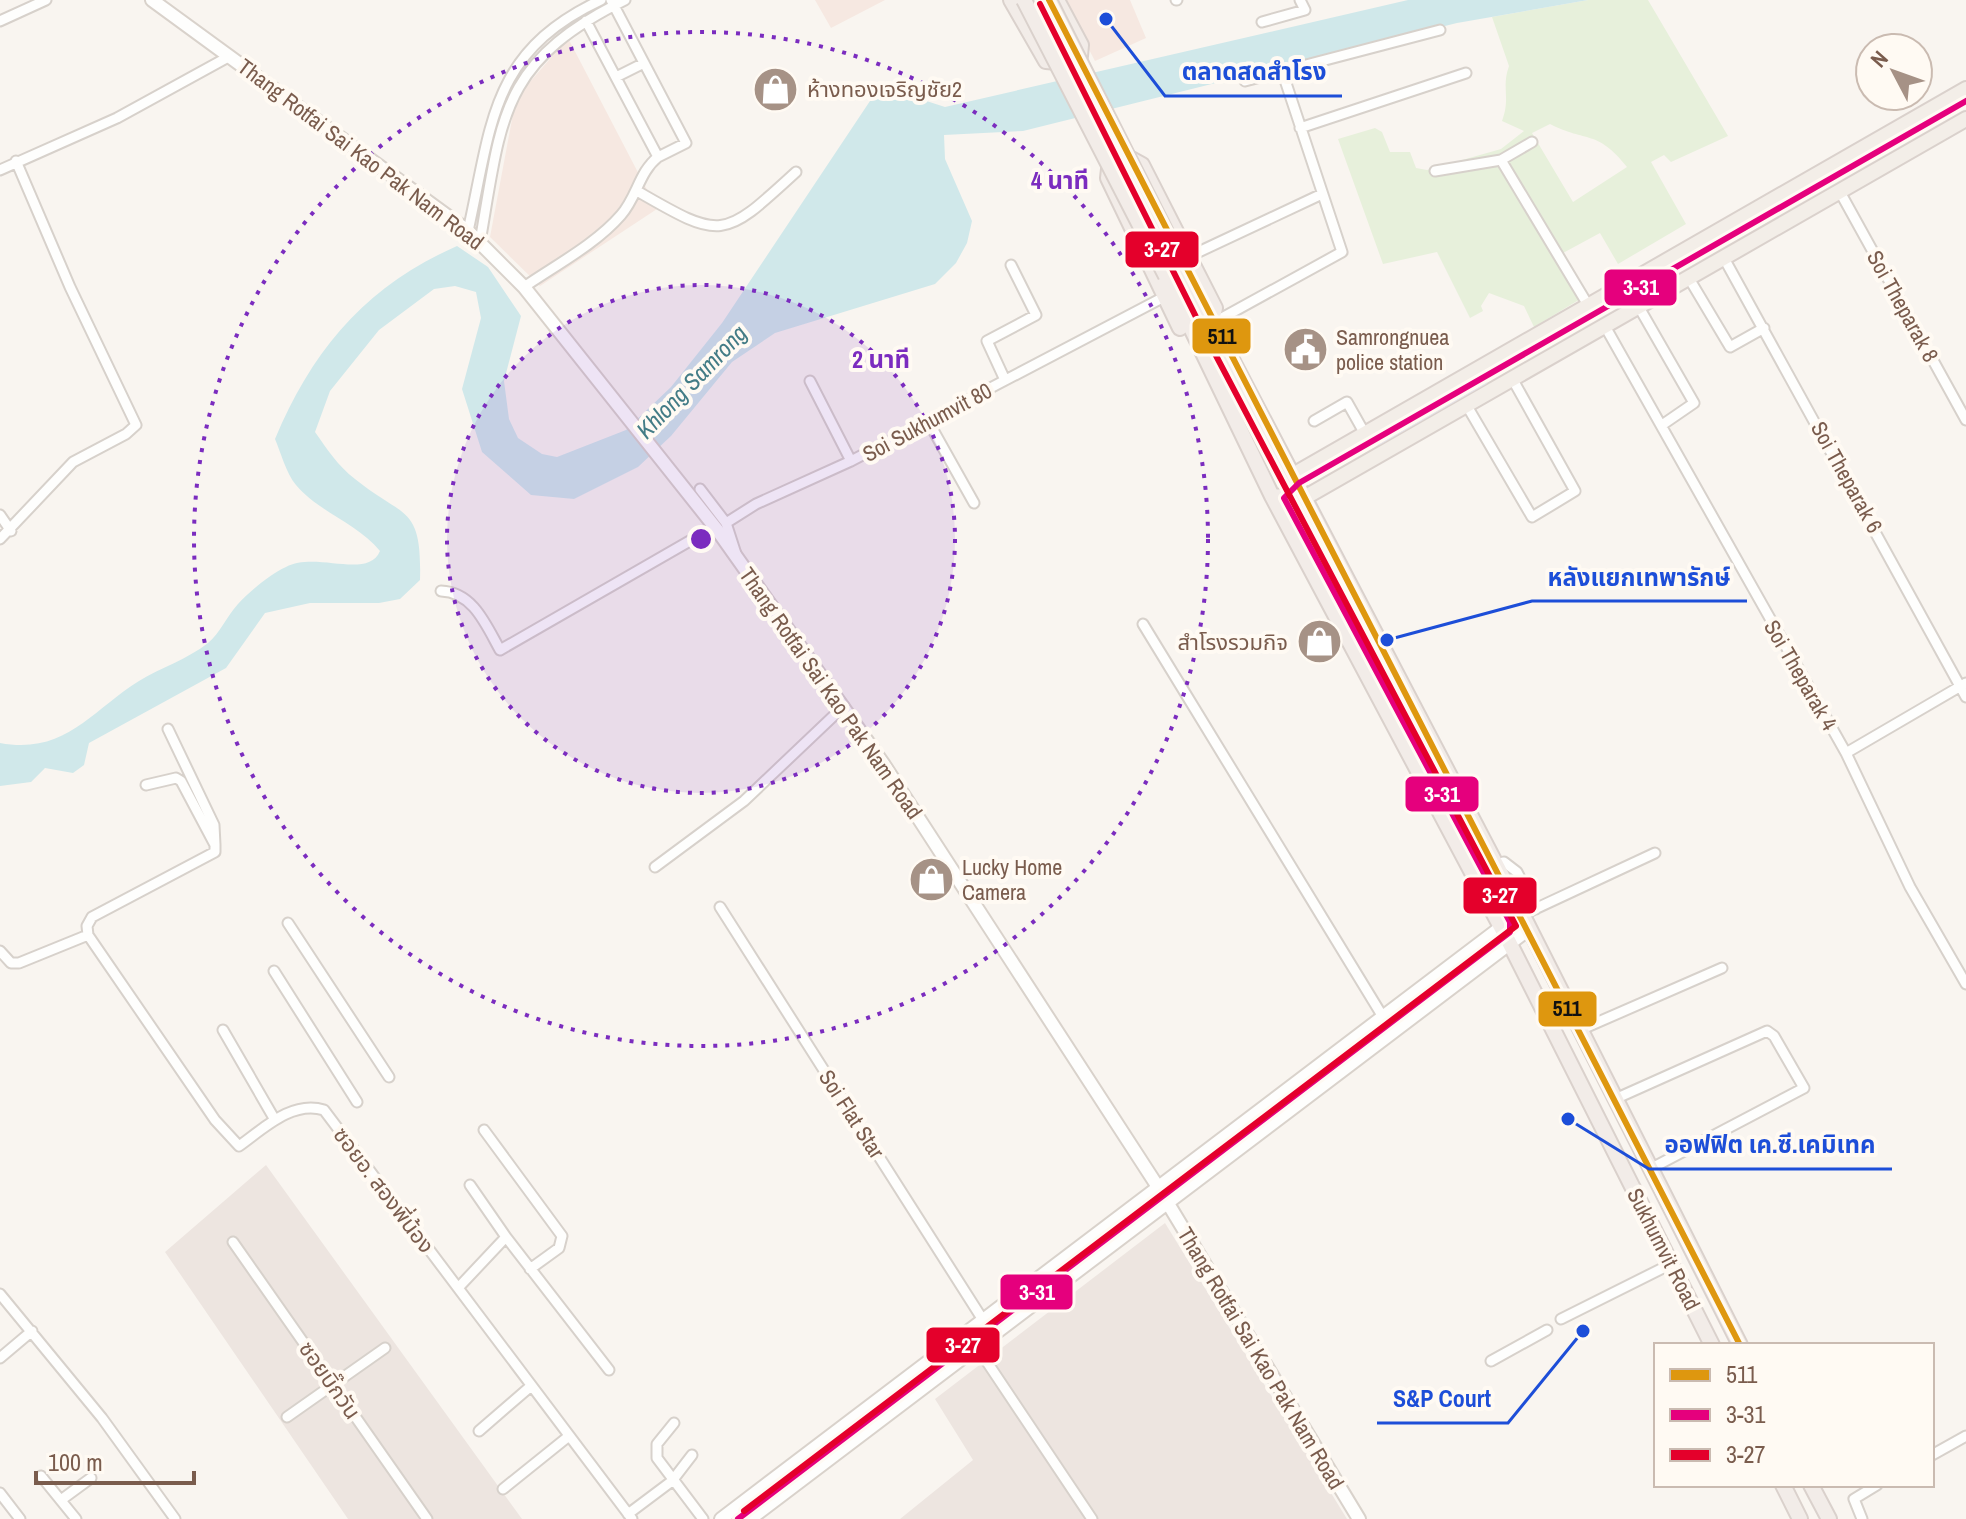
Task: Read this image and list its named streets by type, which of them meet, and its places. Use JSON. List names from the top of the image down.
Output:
{
  "streets": {
    "highway": ["Sukhumvit Road"],
    "main road": ["Thang Rotfai Sai Kao Pak Nam Road"],
    "street": [
      "Soi Theparak 8",
      "Soi Sukhumvit 80",
      "Soi Theparak 6",
      "Soi Theparak 4",
      "Soi Flat Star",
      "ซอยอ. สองพี่น้อง",
      "ซอยบิ๊กวัน"
    ]
  },
  "crossings": [
    ["Thang Rotfai Sai Kao Pak Nam Road", "Soi Sukhumvit 80"]
  ],
  "water": ["Khlong Samrong"],
  "places": {
    "other": [
      "ตลาดสดสำโรง",
      "หลังแยกเทพารักษ์",
      "ออฟฟิต เค.ซี.เคมิเทค",
      "S&P Court"
    ],
    "shop": ["ห้างทองเจริญชัย2", "สำโรงรวมกิจ", "Lucky Home Camera"],
    "public building": ["Samrongnuea police station"]
  },
  "lines": ["transit line 511", "transit line 3-27", "transit line 3-31"],
  "legend": ["511", "3-31", "3-27"],
  "scale_bar": "100 m",
  "north": "top left",
  "rings": ["4 นาที", "2 นาที"]
}
